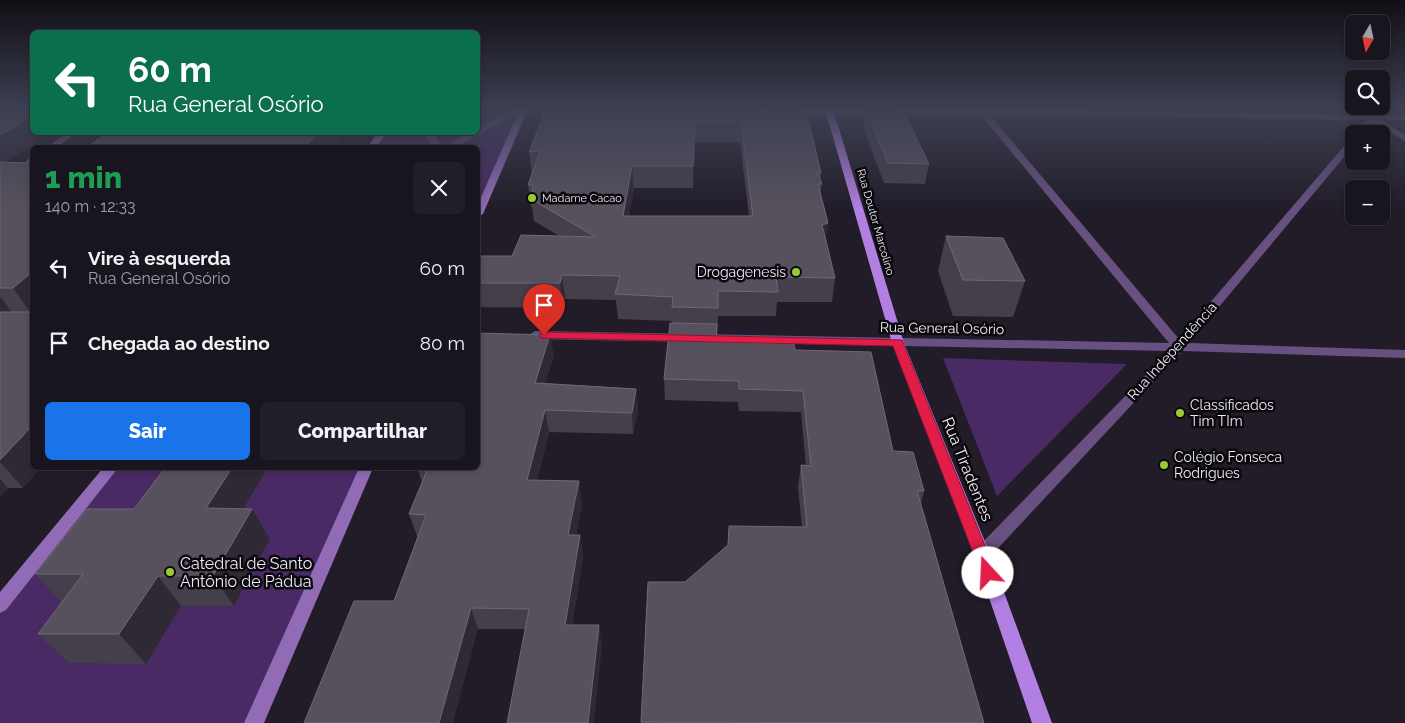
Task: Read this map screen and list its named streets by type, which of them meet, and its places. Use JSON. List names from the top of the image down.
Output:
{
  "streets": {
    "main road": ["Rua Doutor Marcolino", "Rua Tiradentes"],
    "street": ["Rua General Osório", "Rua Independência"]
  },
  "crossings": [
    ["Rua Doutor Marcolino", "Rua General Osório"],
    ["Rua Doutor Marcolino", "Rua Tiradentes"],
    ["Rua General Osório", "Rua Independência"],
    ["Rua General Osório", "Rua Tiradentes"],
    ["Rua Independência", "Rua Tiradentes"]
  ],
  "places": [
    "Madame Cacao",
    "Drogagenesis",
    "Classificados Tim TIm",
    "Colégio Fonseca Rodrigues",
    "Catedral de Santo Antônio de Pádua"
  ],
  "north": "bottom",
  "page": {
    "map_buttons": ["+", "−"],
    "turn": ["60 m", "Rua General Osório"],
    "heading": ["1 min", "140 m · 12:33"],
    "list": [
      {
        "name": "Vire à esquerda",
        "note": "Rua General Osório",
        "value": "60 m"
      },
      {
        "name": "Chegada ao destino",
        "value": "80 m"
      }
    ],
    "buttons": ["Sair", "Compartilhar"]
  }
}
